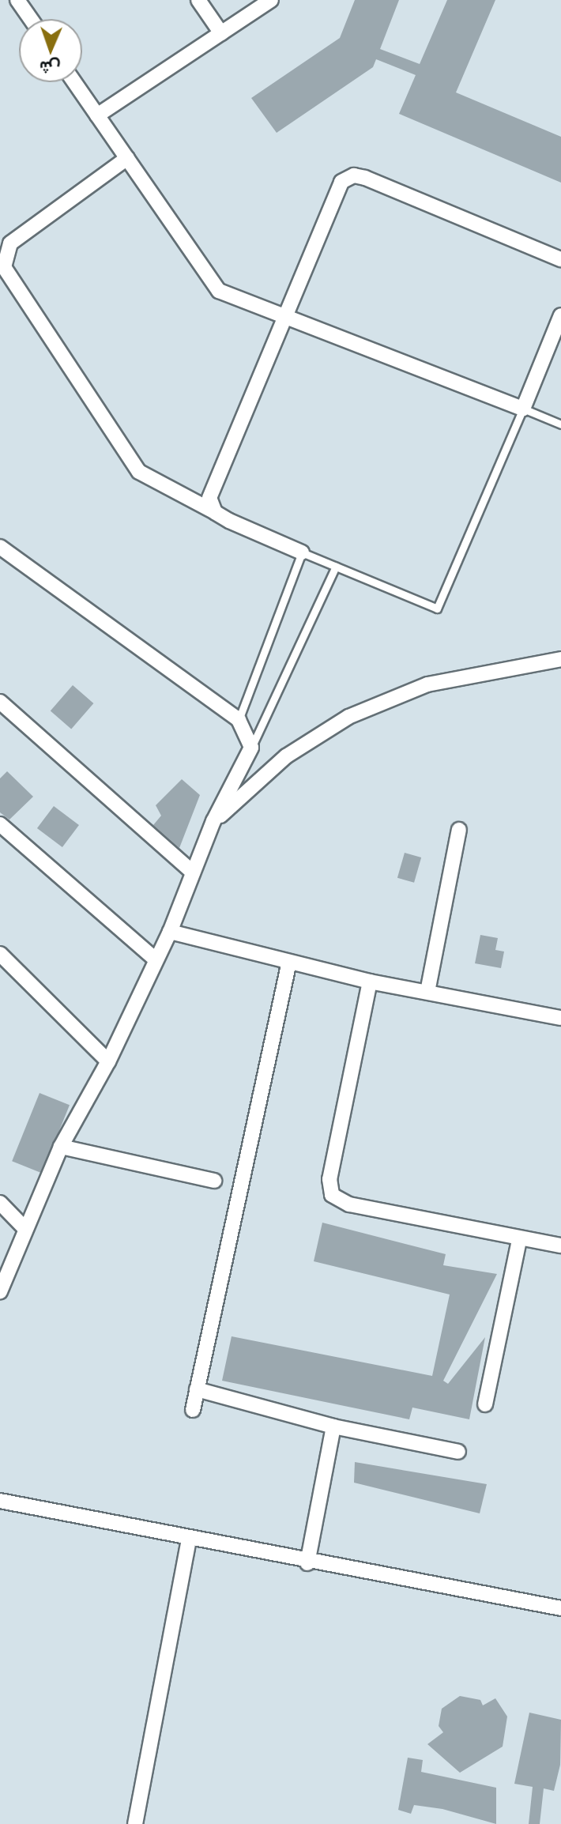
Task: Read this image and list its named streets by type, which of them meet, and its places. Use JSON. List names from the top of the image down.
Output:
{
  "north": "bottom"
}
